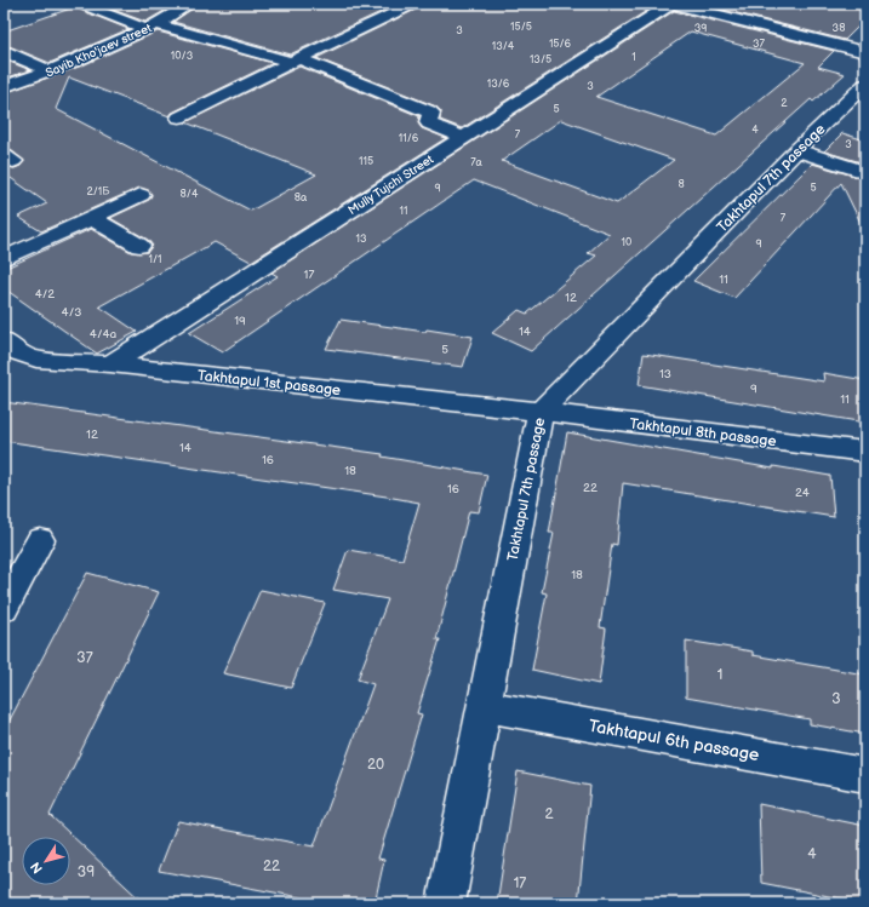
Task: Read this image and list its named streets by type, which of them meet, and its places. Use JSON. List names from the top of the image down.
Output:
{
  "streets": {
    "street": [
      "Sayib Kho'jaev street",
      "Takhtapul 7th passage",
      "Mully Tujchi Street",
      "Takhtapul 1st passage",
      "Takhtapul 8th passage",
      "Takhtapul 6th passage"
    ]
  },
  "crossings": [
    ["Takhtapul 7th passage", "Takhtapul 1st passage"],
    ["Takhtapul 7th passage", "Takhtapul 8th passage"],
    ["Takhtapul 7th passage", "Takhtapul 6th passage"],
    ["Mully Tujchi Street", "Takhtapul 1st passage"],
    ["Takhtapul 1st passage", "Takhtapul 8th passage"]
  ],
  "house_numbers": [
    "15/5",
    "39",
    "38",
    "3",
    "15/6",
    "37",
    "13/4",
    "10/3",
    "1",
    "13/5",
    "13/6",
    "3",
    "2",
    "5",
    "4",
    "7",
    "11/6",
    "3",
    "115",
    "7а",
    "8",
    "9",
    "5",
    "2/1Б",
    "8/4",
    "8а",
    "11",
    "7",
    "13",
    "10",
    "9",
    "1/1",
    "17",
    "11",
    "4/2",
    "12",
    "4/3",
    "19",
    "14",
    "4/4a",
    "5",
    "13",
    "9",
    "11",
    "12",
    "14",
    "16",
    "18",
    "22",
    "16",
    "24",
    "18",
    "37",
    "1",
    "3",
    "20",
    "2",
    "4",
    "22",
    "39",
    "17"
  ],
  "north": "bottom left"
}
